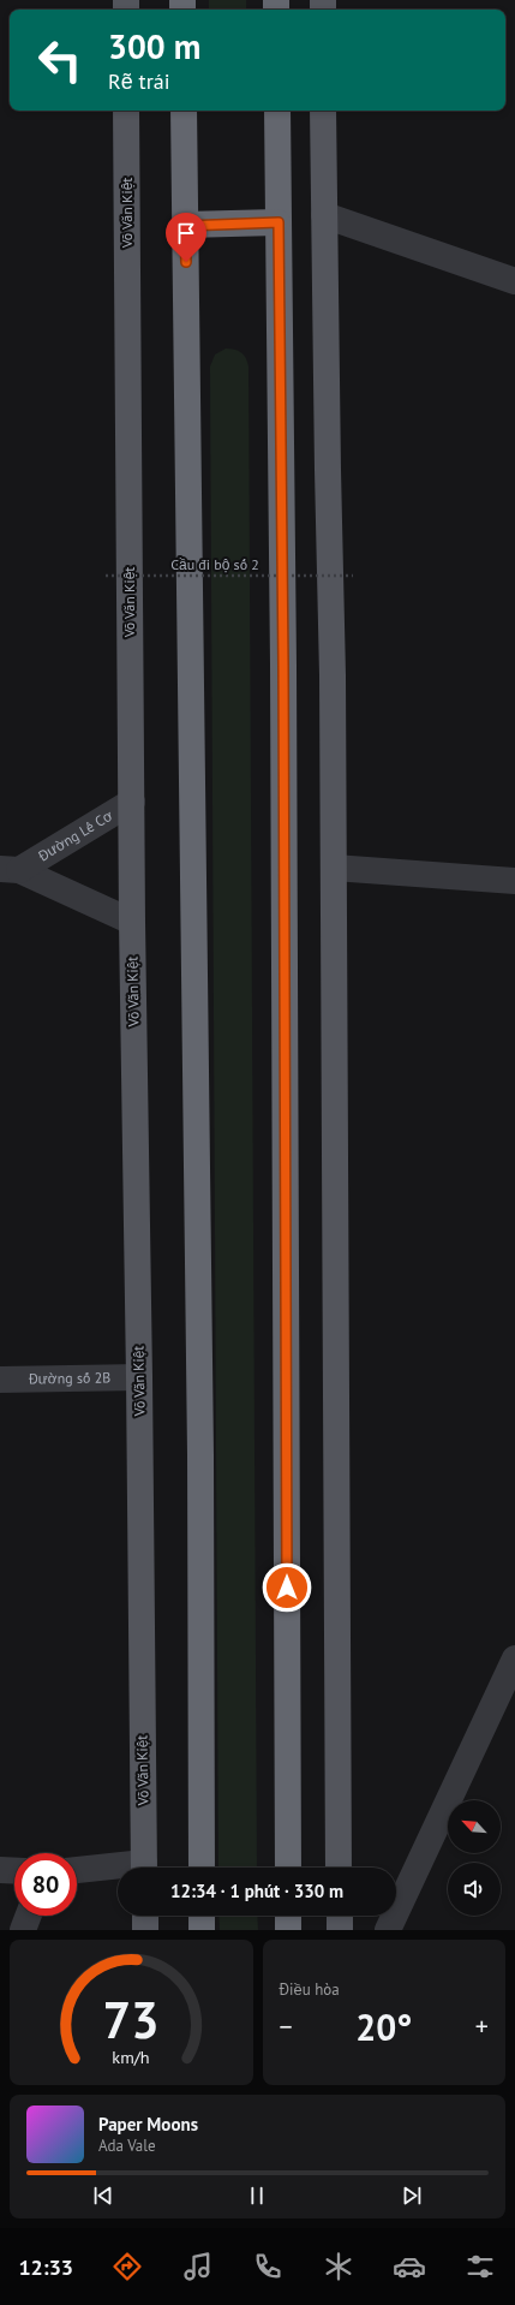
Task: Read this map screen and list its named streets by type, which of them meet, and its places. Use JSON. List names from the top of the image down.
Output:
{
  "streets": {
    "main road": ["Võ Văn Kiệt"],
    "street": ["Đường Lê Cơ", "Đường số 2B"],
    "path": ["Cầu đi bộ số 2"]
  },
  "crossings": [
    ["Võ Văn Kiệt", "Đường Lê Cơ"],
    ["Võ Văn Kiệt", "Đường số 2B"]
  ],
  "north": "top left",
  "page": {
    "turn": ["300 m", "Rẽ trái"],
    "limit": "80",
    "trip": "12:34 · 1 phút · 330 m",
    "tile": "Điều hòa",
    "heat": ["−", "20°", "+"],
    "song": ["Paper Moons", "Ada Vale"],
    "tabs": "12:33",
    "gauge": ["73", "km/h"]
  }
}
